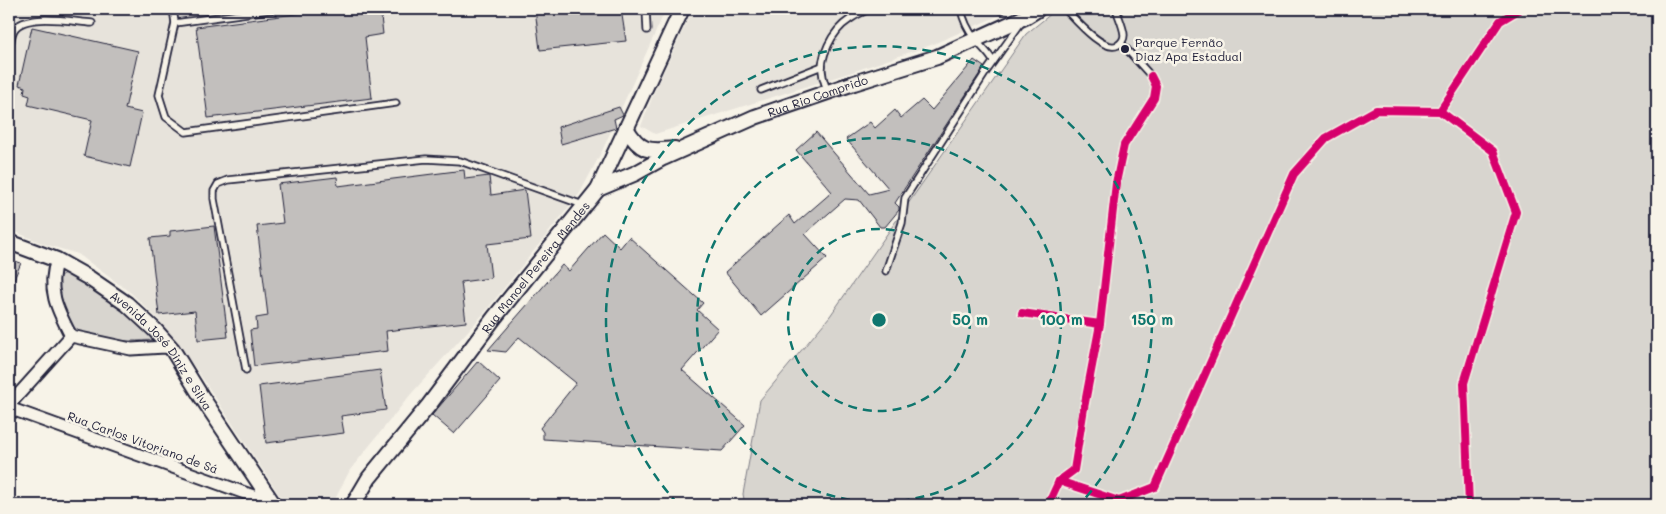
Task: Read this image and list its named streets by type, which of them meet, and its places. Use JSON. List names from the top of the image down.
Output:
{
  "streets": {
    "street": [
      "Rua Rio Comprido",
      "Rua Manoel Pereira Mendes",
      "Avenida José Diniz e Silva",
      "Rua Carlos Vitoriano de Sá"
    ]
  },
  "crossings": [
    ["Rua Rio Comprido", "Rua Manoel Pereira Mendes"],
    ["Avenida José Diniz e Silva", "Rua Carlos Vitoriano de Sá"]
  ],
  "places": ["Parque Fernão Diaz Apa Estadual"],
  "rings": ["50 m", "100 m", "150 m"]
}
